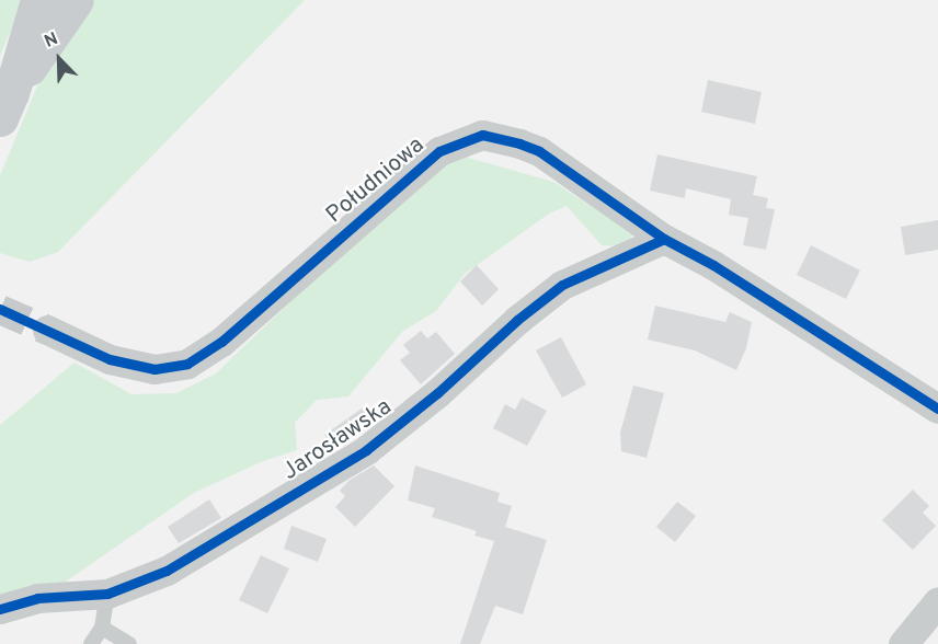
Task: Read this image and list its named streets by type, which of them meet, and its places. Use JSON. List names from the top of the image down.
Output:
{
  "streets": {
    "street": ["Południowa", "Jarosławska"]
  },
  "crossings": [
    ["Południowa", "Jarosławska"]
  ],
  "north": "top left"
}
